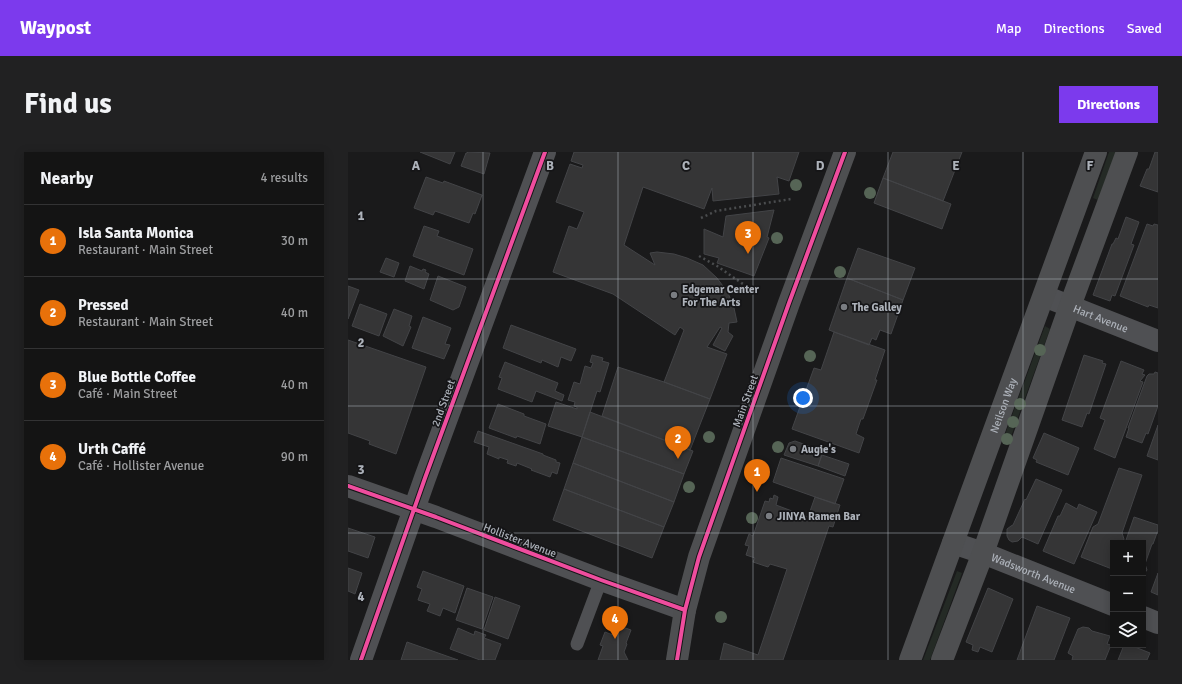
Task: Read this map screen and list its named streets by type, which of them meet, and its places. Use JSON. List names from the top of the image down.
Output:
{
  "streets": {
    "main road": ["Main Street", "Neilson Way"],
    "street": [
      "Hart Avenue",
      "2nd Street",
      "Hollister Avenue",
      "Wadsworth Avenue"
    ]
  },
  "crossings": [
    ["Hart Avenue", "Neilson Way"],
    ["Main Street", "Hollister Avenue"],
    ["2nd Street", "Hollister Avenue"],
    ["Neilson Way", "Wadsworth Avenue"]
  ],
  "places": [
    "Edgemar Center For The Arts",
    "The Galley",
    "Augie's",
    "JINYA Ramen Bar"
  ],
  "page": {
    "header": "Waypost",
    "nav": ["Map", "Directions", "Saved"],
    "buttons": "Directions",
    "title": "Find us",
    "heading": ["Nearby", "4 results"],
    "list": [
      {
        "mark": "1",
        "name": "Isla Santa Monica",
        "note": "Restaurant · Main Street",
        "value": "30 m"
      },
      {
        "mark": "2",
        "name": "Pressed",
        "note": "Restaurant · Main Street",
        "value": "40 m"
      },
      {
        "mark": "3",
        "name": "Blue Bottle Coffee",
        "note": "Café · Main Street",
        "value": "40 m"
      },
      {
        "mark": "4",
        "name": "Urth Caffé",
        "note": "Café · Hollister Avenue",
        "value": "90 m"
      }
    ],
    "pins": [
      "3",
      "2",
      "1",
      "4"
    ],
    "map_buttons": ["+", "−"]
  },
  "grid": {
    "columns": [
      "A",
      "B",
      "C",
      "D",
      "E",
      "F"
    ],
    "rows": [
      "1",
      "2",
      "3",
      "4"
    ]
  }
}
